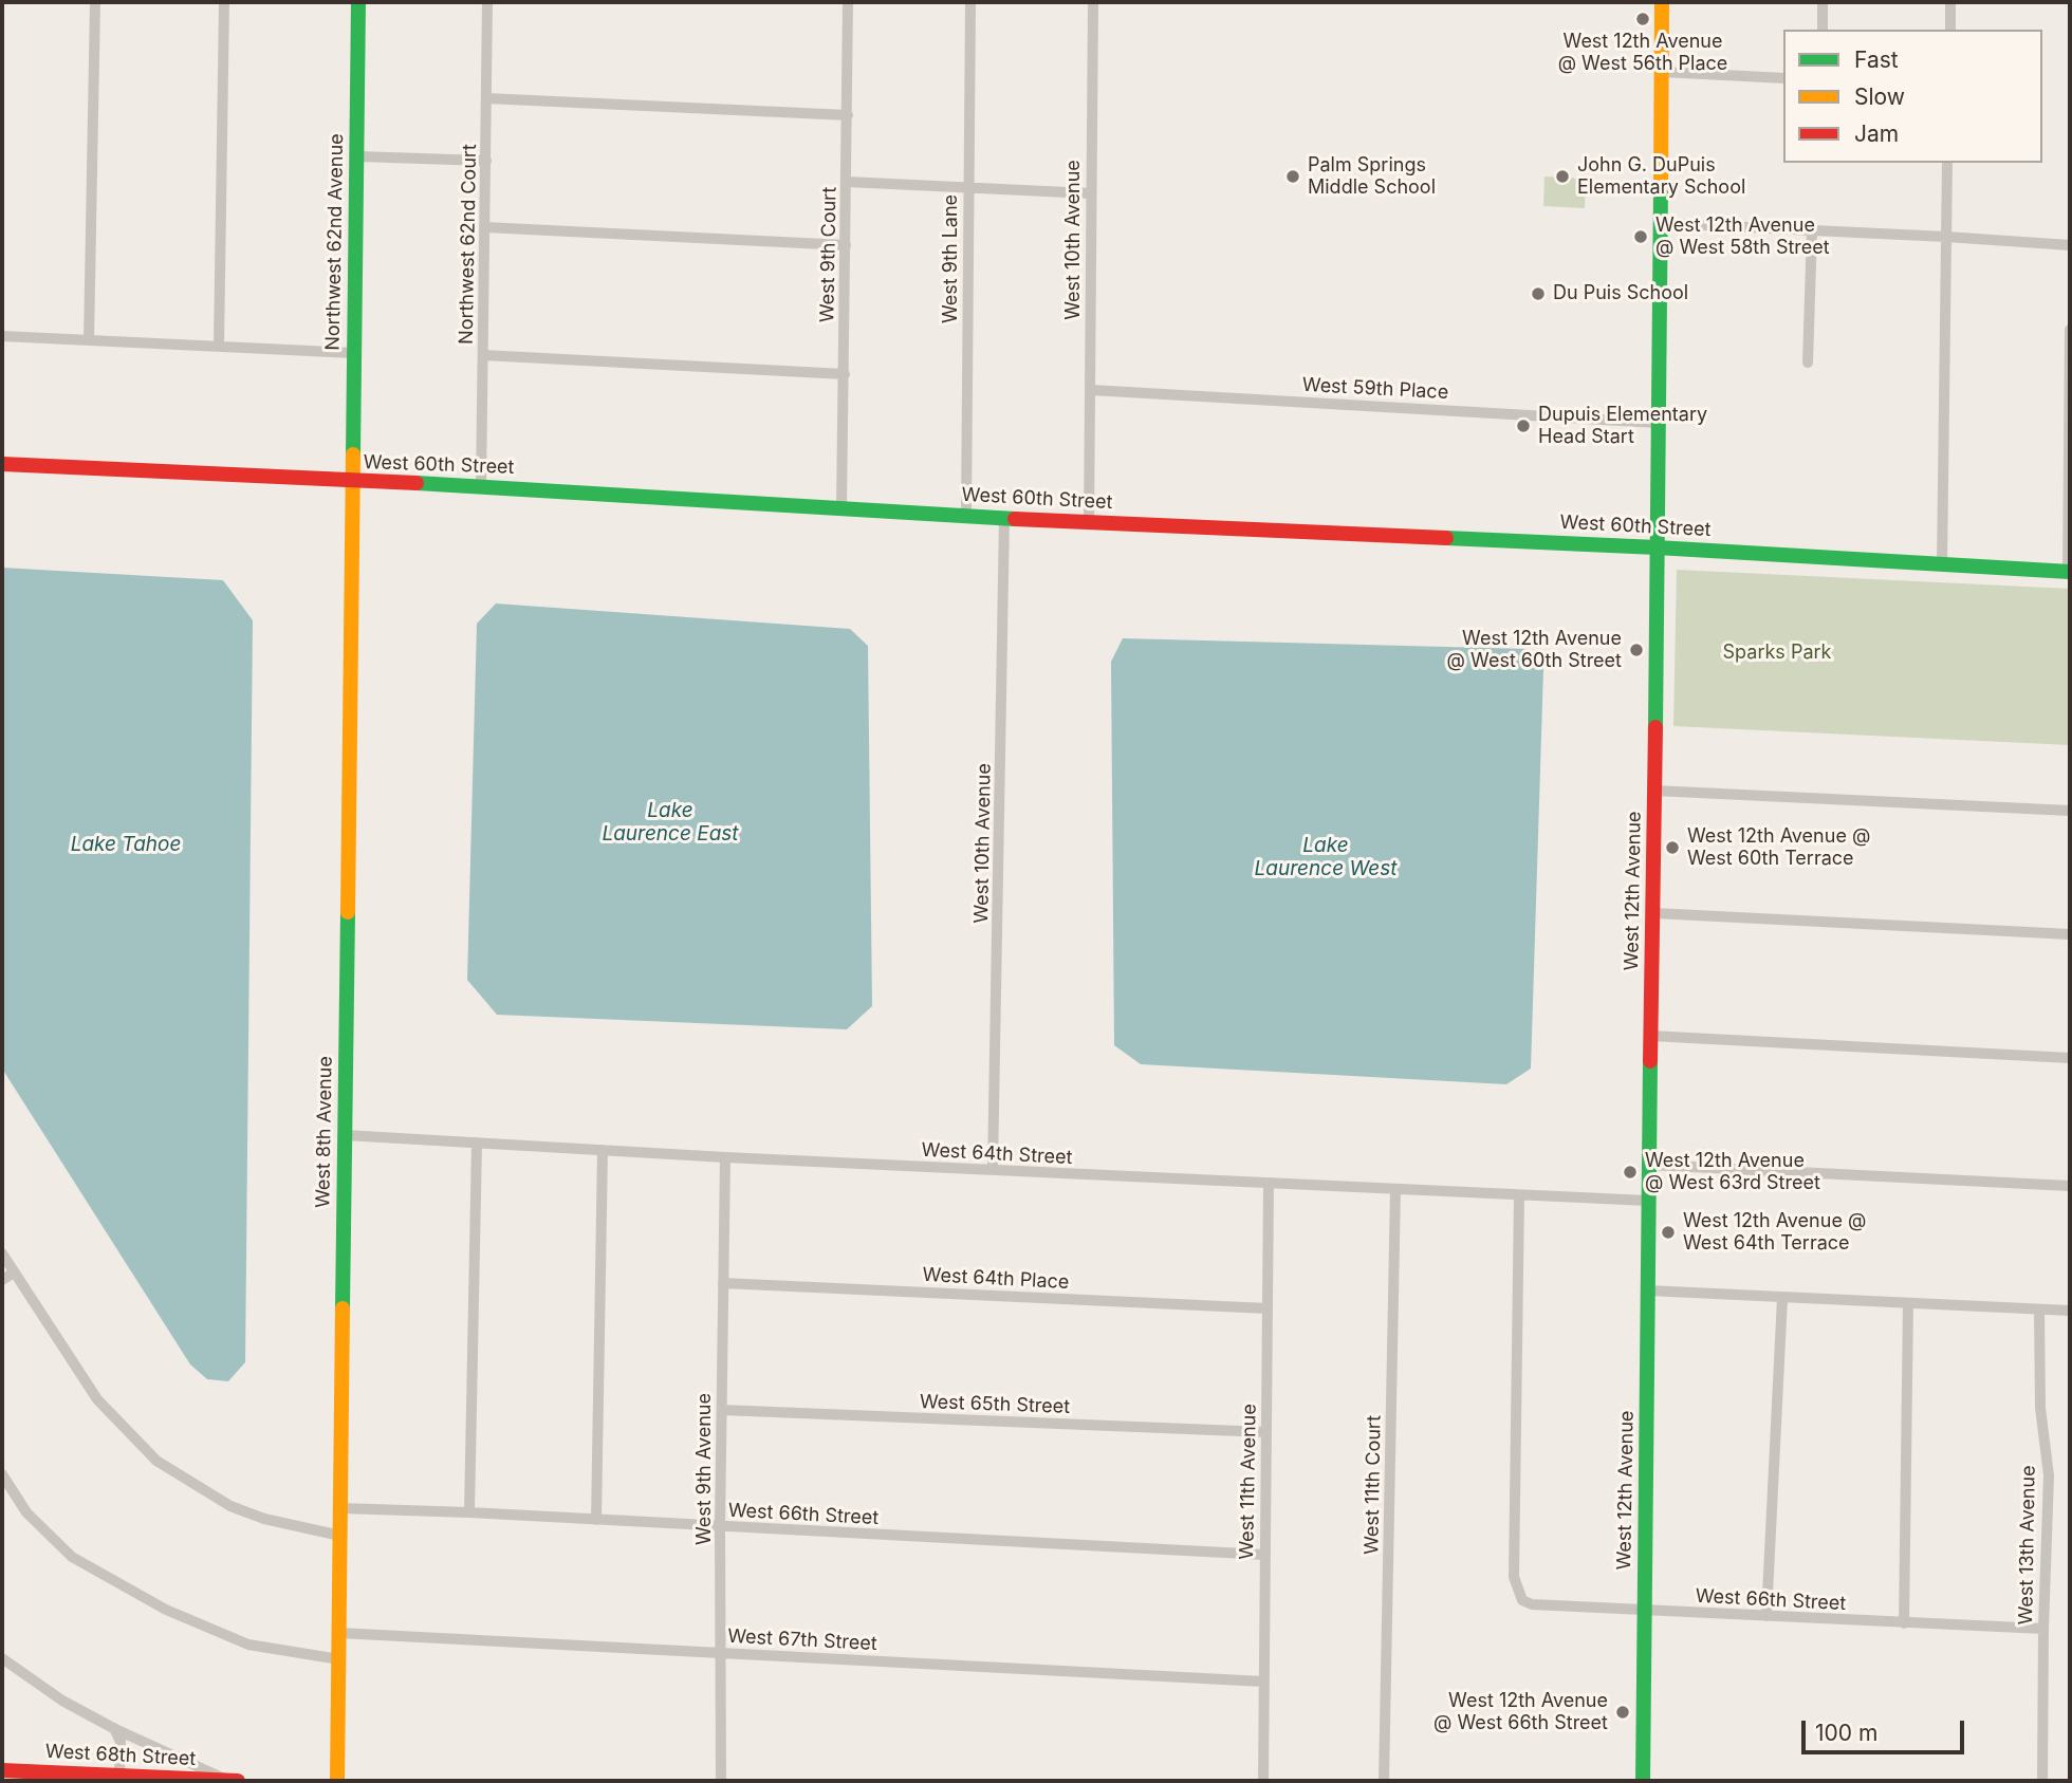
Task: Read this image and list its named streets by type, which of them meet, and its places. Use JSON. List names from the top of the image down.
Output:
{
  "streets": {
    "street": [
      "West 10th Avenue",
      "Northwest 62nd Avenue",
      "Northwest 62nd Court",
      "West 9th Court",
      "West 9th Lane",
      "West 59th Place",
      "West 60th Street",
      "West 12th Avenue",
      "West 8th Avenue",
      "West 64th Street",
      "West 64th Place",
      "West 65th Street",
      "West 9th Avenue",
      "West 11th Avenue",
      "West 11th Court",
      "West 66th Street",
      "West 13th Avenue",
      "West 67th Street",
      "West 68th Street"
    ]
  },
  "crossings": [
    ["West 10th Avenue", "West 59th Place"],
    ["West 10th Avenue", "West 60th Street"],
    ["West 10th Avenue", "West 64th Street"],
    ["Northwest 62nd Avenue", "West 60th Street"],
    ["Northwest 62nd Avenue", "West 8th Avenue"],
    ["Northwest 62nd Court", "West 60th Street"],
    ["West 9th Court", "West 60th Street"],
    ["West 9th Lane", "West 60th Street"],
    ["West 59th Place", "West 12th Avenue"],
    ["West 60th Street", "West 12th Avenue"],
    ["West 60th Street", "West 8th Avenue"],
    ["West 12th Avenue", "West 64th Street"],
    ["West 12th Avenue", "West 66th Street"],
    ["West 8th Avenue", "West 64th Street"],
    ["West 8th Avenue", "West 66th Street"],
    ["West 8th Avenue", "West 67th Street"],
    ["West 64th Street", "West 9th Avenue"],
    ["West 64th Street", "West 11th Avenue"],
    ["West 64th Street", "West 11th Court"],
    ["West 64th Street", "West 66th Street"],
    ["West 64th Place", "West 9th Avenue"],
    ["West 64th Place", "West 11th Avenue"],
    ["West 65th Street", "West 9th Avenue"],
    ["West 65th Street", "West 11th Avenue"],
    ["West 9th Avenue", "West 66th Street"],
    ["West 9th Avenue", "West 67th Street"],
    ["West 11th Avenue", "West 66th Street"],
    ["West 11th Avenue", "West 67th Street"],
    ["West 66th Street", "West 13th Avenue"]
  ],
  "water": ["Lake Laurence East", "Lake Tahoe", "Lake Laurence West"],
  "parks": ["Sparks Park"],
  "places": [
    "West 12th Avenue @ West 56th Place",
    "Palm Springs Middle School",
    "John G. DuPuis Elementary School",
    "West 12th Avenue @ West 58th Street",
    "Du Puis School",
    "Dupuis Elementary Head Start",
    "West 12th Avenue @ West 60th Street",
    "West 12th Avenue @ West 60th Terrace",
    "West 12th Avenue @ West 63rd Street",
    "West 12th Avenue @ West 64th Terrace",
    "West 12th Avenue @ West 66th Street"
  ],
  "legend": ["Fast", "Slow", "Jam"],
  "scale_bar": "100 m"
}
